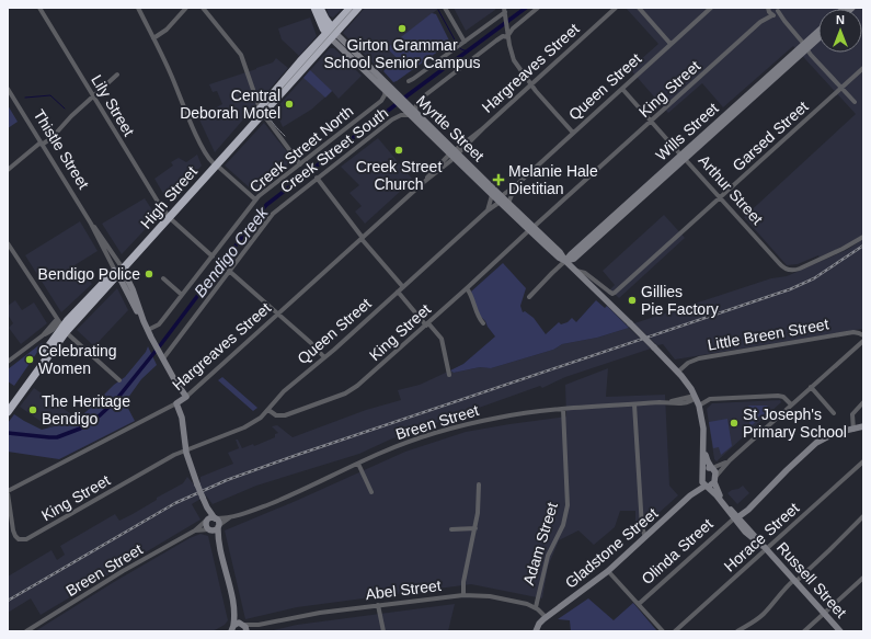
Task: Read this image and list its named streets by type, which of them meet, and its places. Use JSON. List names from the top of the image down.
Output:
{
  "streets": {
    "highway": ["High Street"],
    "main road": [
      "Hargreaves Street",
      "Myrtle Street",
      "Wills Street",
      "Thistle Street",
      "Gladstone Street",
      "Olinda Street",
      "Russell Street"
    ],
    "street": [
      "Queen Street",
      "King Street",
      "Lily Street",
      "Garsed Street",
      "Creek Street North",
      "Creek Street South",
      "Arthur Street",
      "Little Breen Street",
      "Breen Street",
      "Horace Street",
      "Adam Street",
      "Abel Street"
    ]
  },
  "crossings": [
    ["Hargreaves Street", "King Street"],
    ["Hargreaves Street", "Myrtle Street"],
    ["Hargreaves Street", "Thistle Street"],
    ["Queen Street", "King Street"],
    ["Queen Street", "Myrtle Street"],
    ["Queen Street", "Arthur Street"],
    ["King Street", "Myrtle Street"],
    ["King Street", "Arthur Street"],
    ["Lily Street", "Creek Street North"],
    ["Lily Street", "High Street"],
    ["Myrtle Street", "Wills Street"],
    ["Myrtle Street", "Garsed Street"],
    ["Myrtle Street", "Creek Street North"],
    ["Myrtle Street", "Creek Street South"],
    ["Myrtle Street", "High Street"],
    ["Myrtle Street", "Little Breen Street"],
    ["Myrtle Street", "Breen Street"],
    ["Myrtle Street", "Gladstone Street"],
    ["Myrtle Street", "Russell Street"],
    ["Wills Street", "Arthur Street"],
    ["Garsed Street", "Arthur Street"],
    ["Thistle Street", "Creek Street North"],
    ["Thistle Street", "Creek Street South"],
    ["Thistle Street", "High Street"],
    ["Breen Street", "Adam Street"],
    ["Horace Street", "Russell Street"],
    ["Adam Street", "Abel Street"],
    ["Gladstone Street", "Russell Street"],
    ["Gladstone Street", "Abel Street"],
    ["Olinda Street", "Russell Street"]
  ],
  "water": ["Bendigo Creek"],
  "places": {
    "other": [
      "Girton Grammar School Senior Campus",
      "Central Deborah Motel",
      "Creek Street Church",
      "Bendigo Police",
      "Gillies Pie Factory",
      "Celebrating Women",
      "The Heritage Bendigo",
      "St Joseph's Primary School"
    ],
    "health": ["Melanie Hale Dietitian"]
  },
  "north": "top"
}
